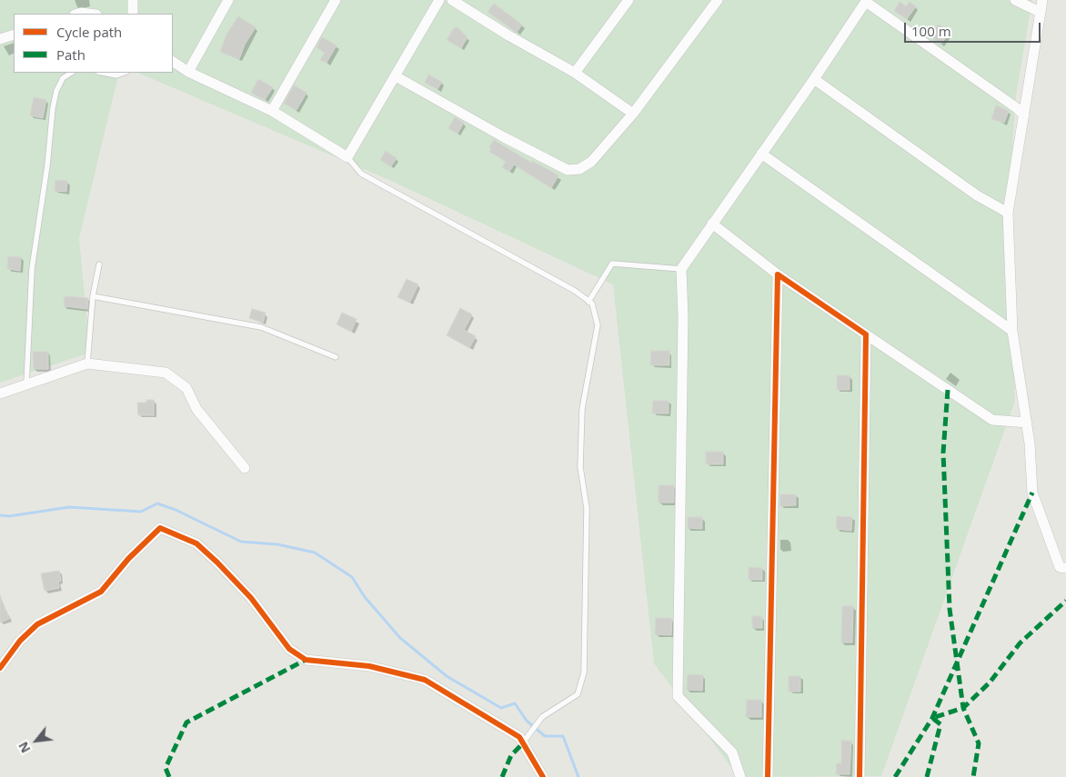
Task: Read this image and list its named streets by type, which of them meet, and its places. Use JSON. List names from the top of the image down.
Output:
{
  "legend": ["Cycle path", "Path"],
  "scale_bar": "100 m",
  "north": "bottom left"
}
